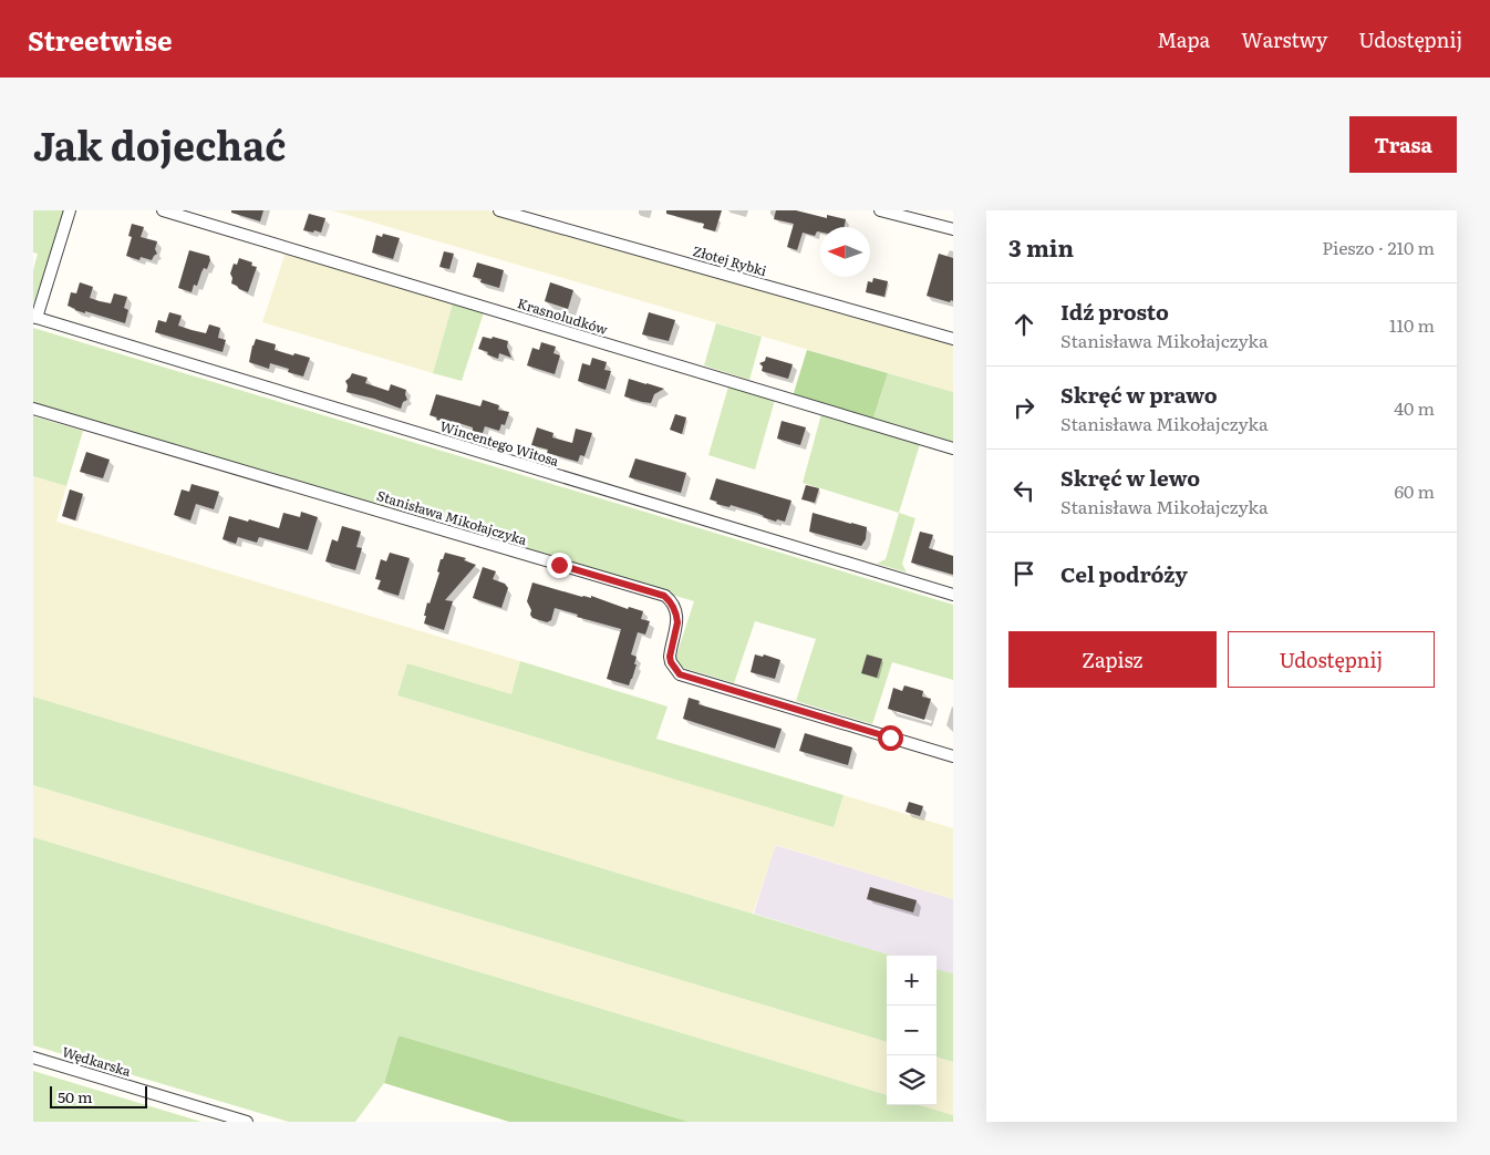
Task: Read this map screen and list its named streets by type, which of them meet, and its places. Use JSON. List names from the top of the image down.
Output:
{
  "streets": {
    "street": [
      "Złotej Rybki",
      "Krasnoludków",
      "Wincentego Witosa",
      "Stanisława Mikołajczyka",
      "Wędkarska"
    ]
  },
  "scale_bar": "50 m",
  "north": "left",
  "page": {
    "header": "Streetwise",
    "nav": ["Mapa", "Warstwy", "Udostępnij"],
    "title": "Jak dojechać",
    "buttons": [
      "Trasa",
      ["Zapisz", "Udostępnij"]
    ],
    "heading": ["3 min", "Pieszo · 210 m"],
    "list": [
      ["Idź prosto", "Stanisława Mikołajczyka", "110 m"],
      ["Skręć w prawo", "Stanisława Mikołajczyka", "40 m"],
      ["Skręć w lewo", "Stanisława Mikołajczyka", "60 m"],
      "Cel podróży"
    ],
    "map_buttons": ["+", "−"],
    "scale": "50 m"
  }
}
